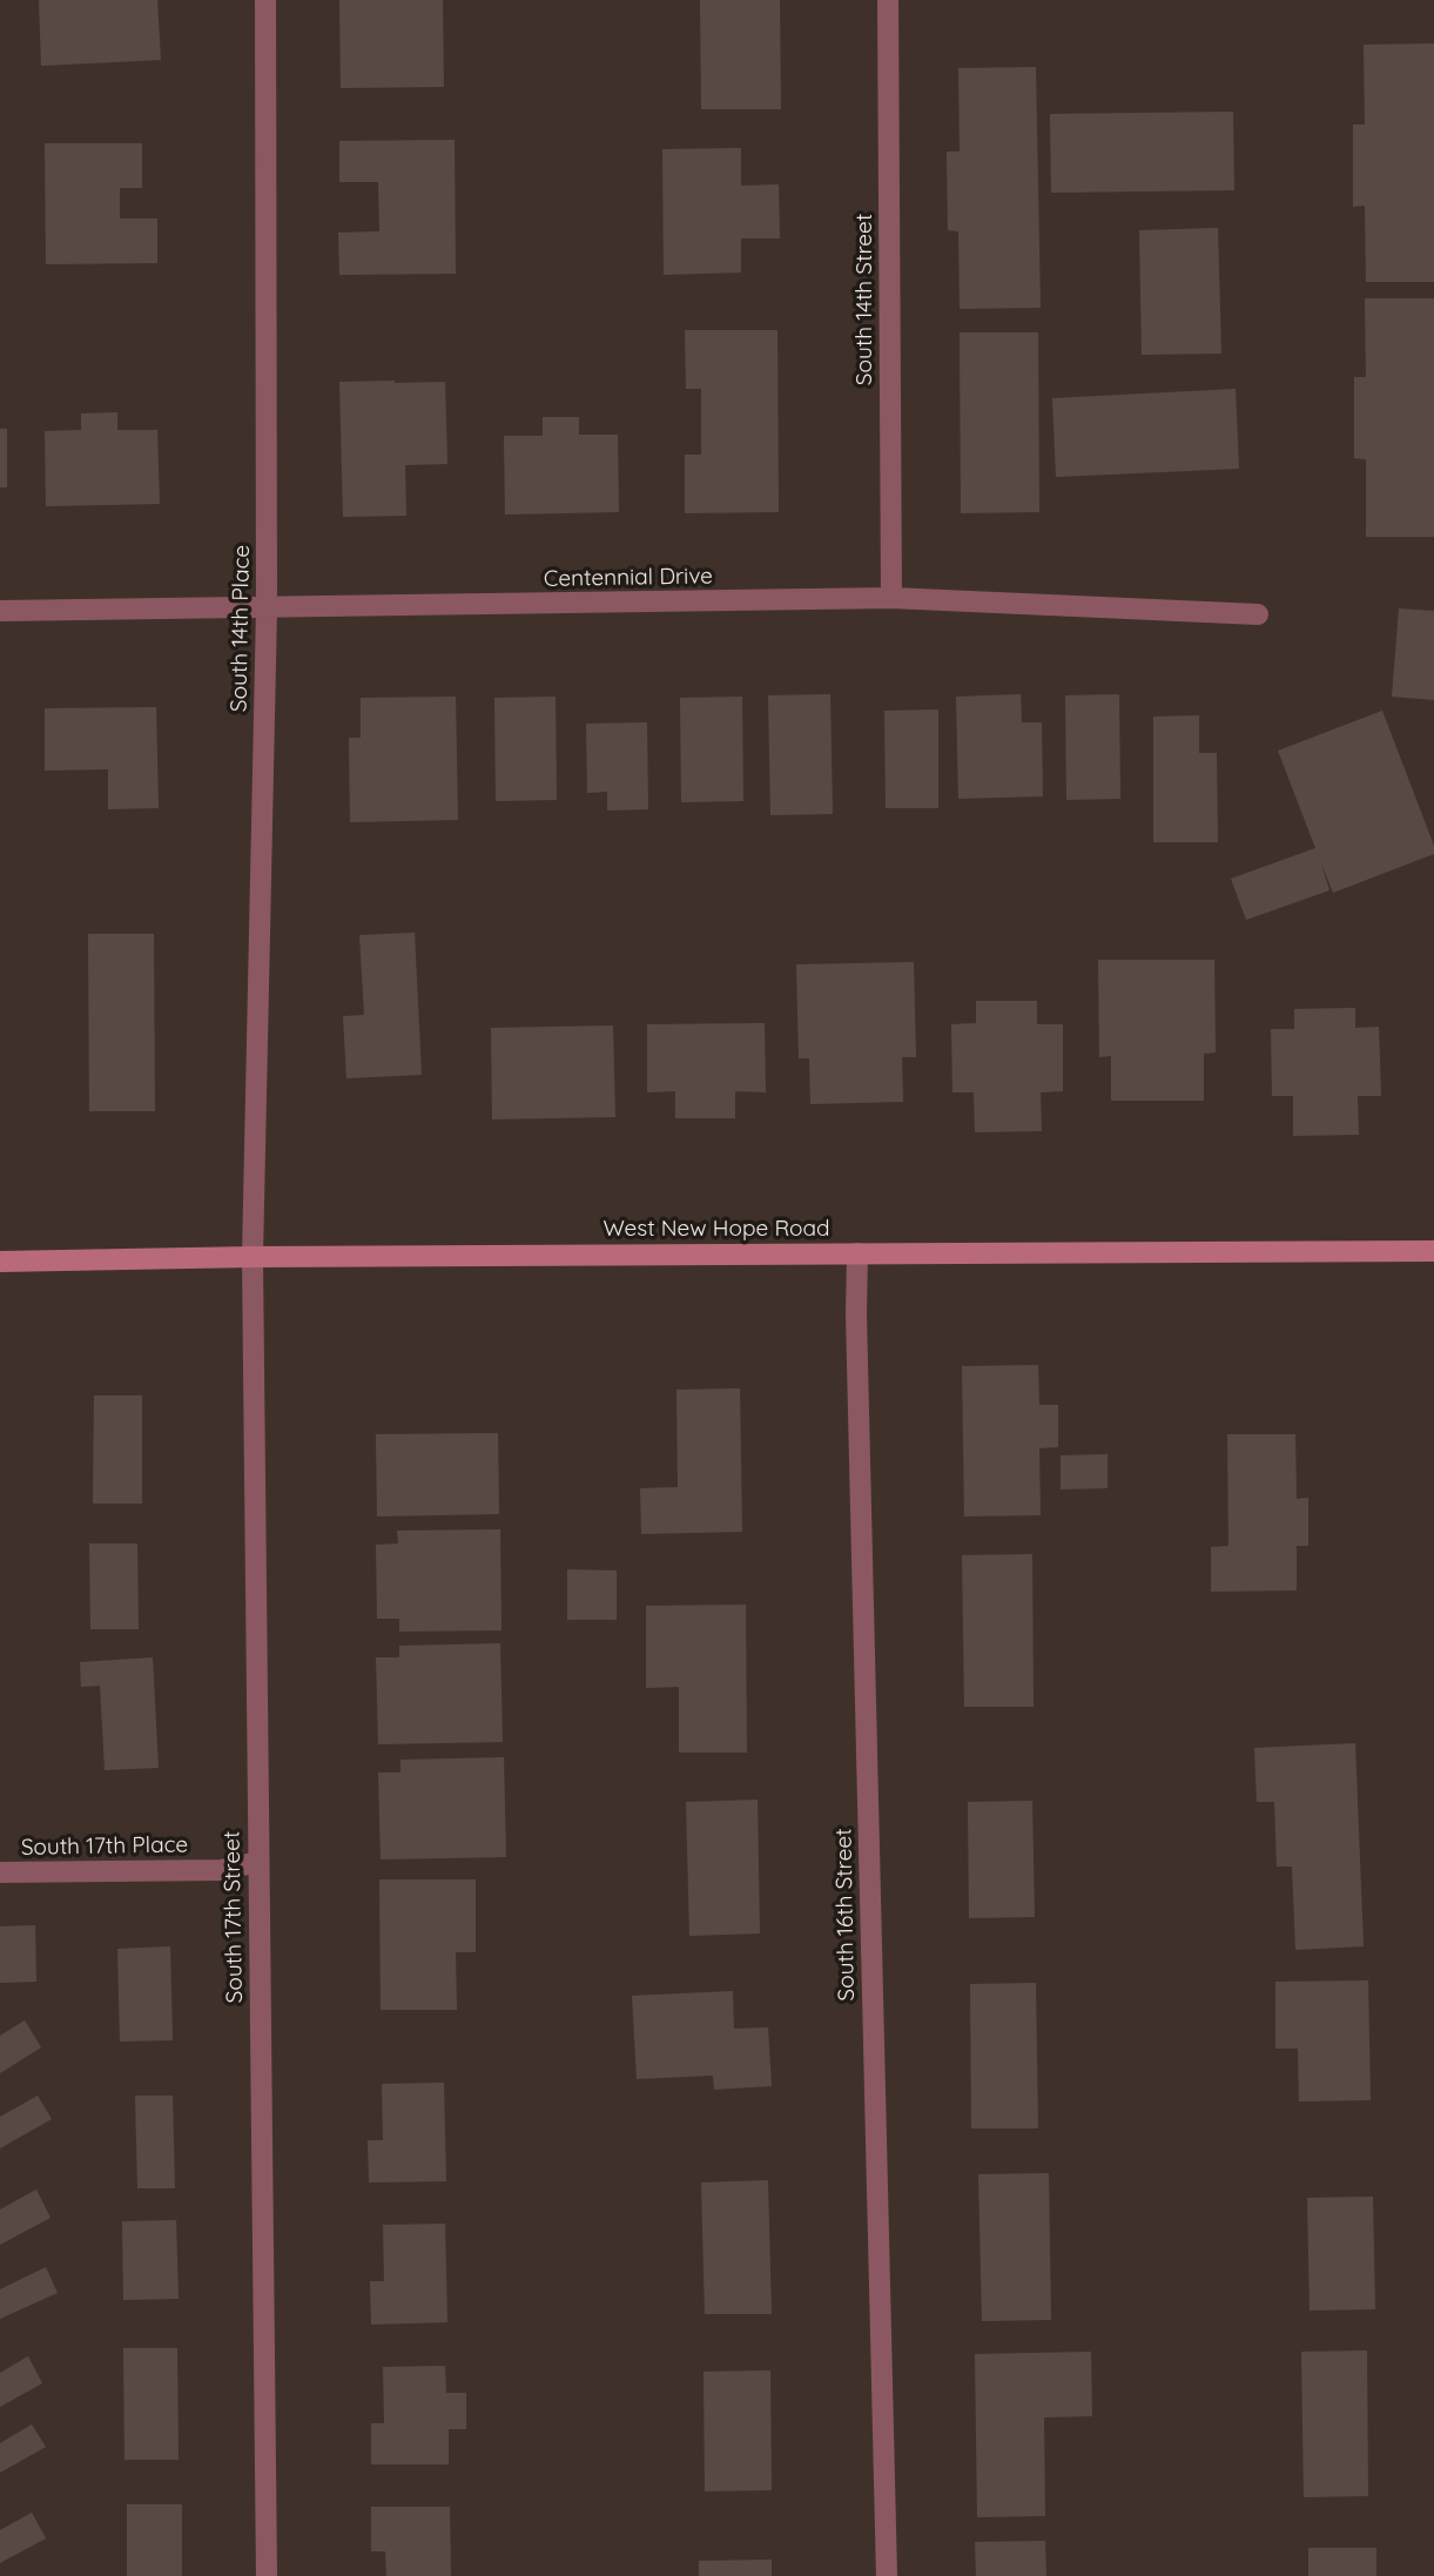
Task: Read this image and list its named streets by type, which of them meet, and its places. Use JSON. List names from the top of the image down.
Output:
{
  "streets": {
    "main road": ["West New Hope Road"],
    "street": [
      "South 14th Street",
      "Centennial Drive",
      "South 14th Place",
      "South 17th Place",
      "South 16th Street",
      "South 17th Street"
    ]
  },
  "crossings": [
    ["South 14th Street", "Centennial Drive"],
    ["Centennial Drive", "South 14th Place"],
    ["South 14th Place", "West New Hope Road"],
    ["South 14th Place", "South 17th Street"],
    ["West New Hope Road", "South 16th Street"],
    ["West New Hope Road", "South 17th Street"],
    ["South 17th Place", "South 17th Street"]
  ]
}
